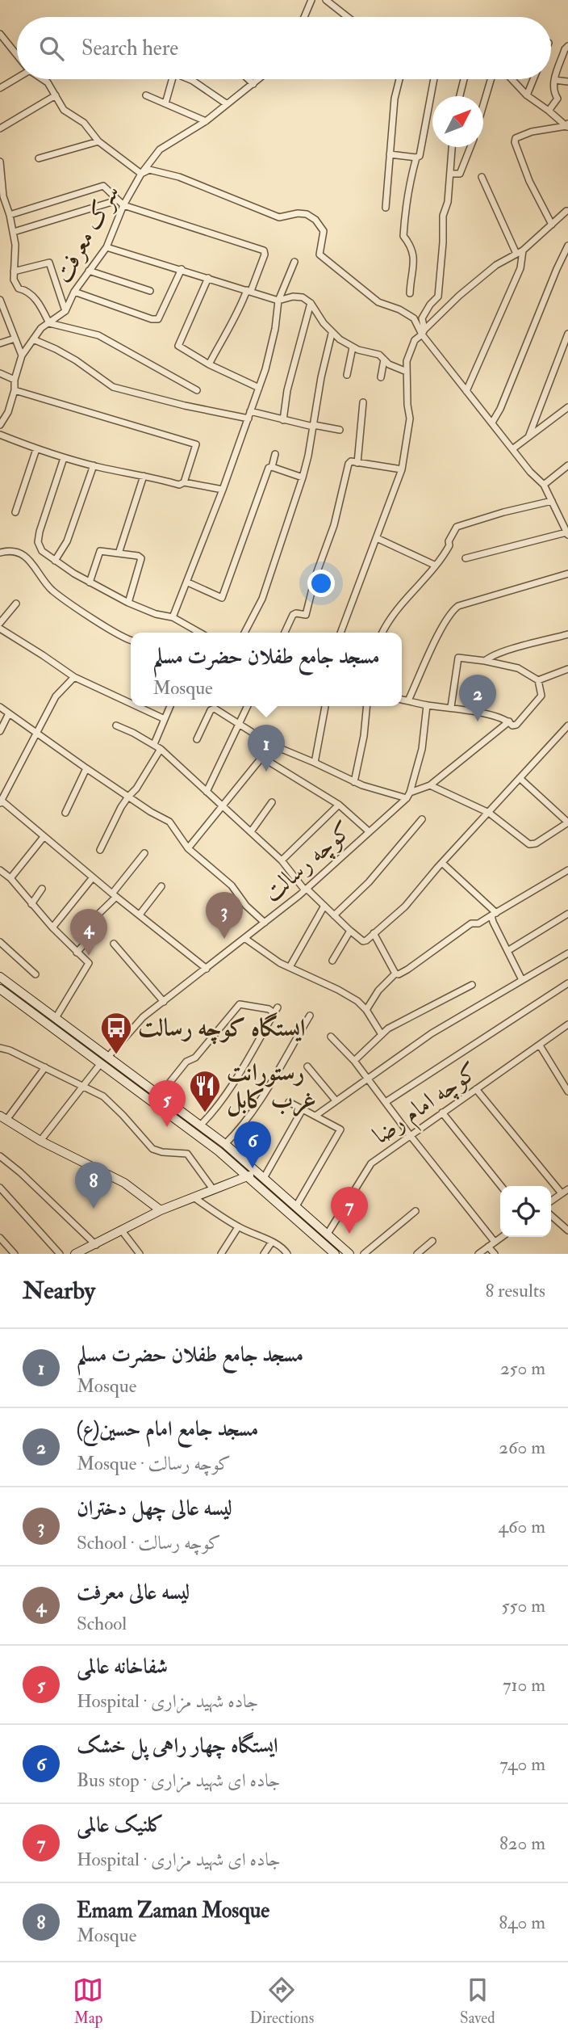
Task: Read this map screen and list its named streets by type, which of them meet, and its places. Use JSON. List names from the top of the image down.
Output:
{
  "streets": {
    "street": ["سرک معرفت", "کوچه رسالت", "کوچه امام رضا"]
  },
  "places": {
    "bus stop": ["ایستگاه کوچه رسالت"],
    "restaurant": ["رستورانت غرب کابل"]
  },
  "north": "top right",
  "page": {
    "search": "Search here",
    "popup": ["مسجد جامع طفلان حضرت مسلم", "Mosque"],
    "pins": [
      "2",
      "1",
      "3",
      "4",
      "5",
      "6",
      "8",
      "7"
    ],
    "heading": ["Nearby", "8 results"],
    "list": [
      {
        "mark": "1",
        "name": "مسجد جامع طفلان حضرت مسلم",
        "note": "Mosque",
        "value": "250 m"
      },
      {
        "mark": "2",
        "name": "مسجد جامع امام حسین(ع)",
        "note": "Mosque · کوچه رسالت",
        "value": "260 m"
      },
      {
        "mark": "3",
        "name": "لیسه عالی چهل دختران",
        "note": "School · کوچه رسالت",
        "value": "460 m"
      },
      {
        "mark": "4",
        "name": "لیسه عالی معرفت",
        "note": "School",
        "value": "550 m"
      },
      {
        "mark": "5",
        "name": "شفاخانه عالمی",
        "note": "Hospital · جاده شهید مزاری",
        "value": "710 m"
      },
      {
        "mark": "6",
        "name": "ایستگاه چهار راهی پل خشک",
        "note": "Bus stop · جاده ای شهید مزاری",
        "value": "740 m"
      },
      {
        "mark": "7",
        "name": "کلنیک عالمی",
        "note": "Hospital · جاده ای شهید مزاری",
        "value": "820 m"
      },
      {
        "mark": "8",
        "name": "Emam Zaman Mosque",
        "note": "Mosque",
        "value": "840 m"
      }
    ],
    "nav": ["Map", "Directions", "Saved"]
  }
}
